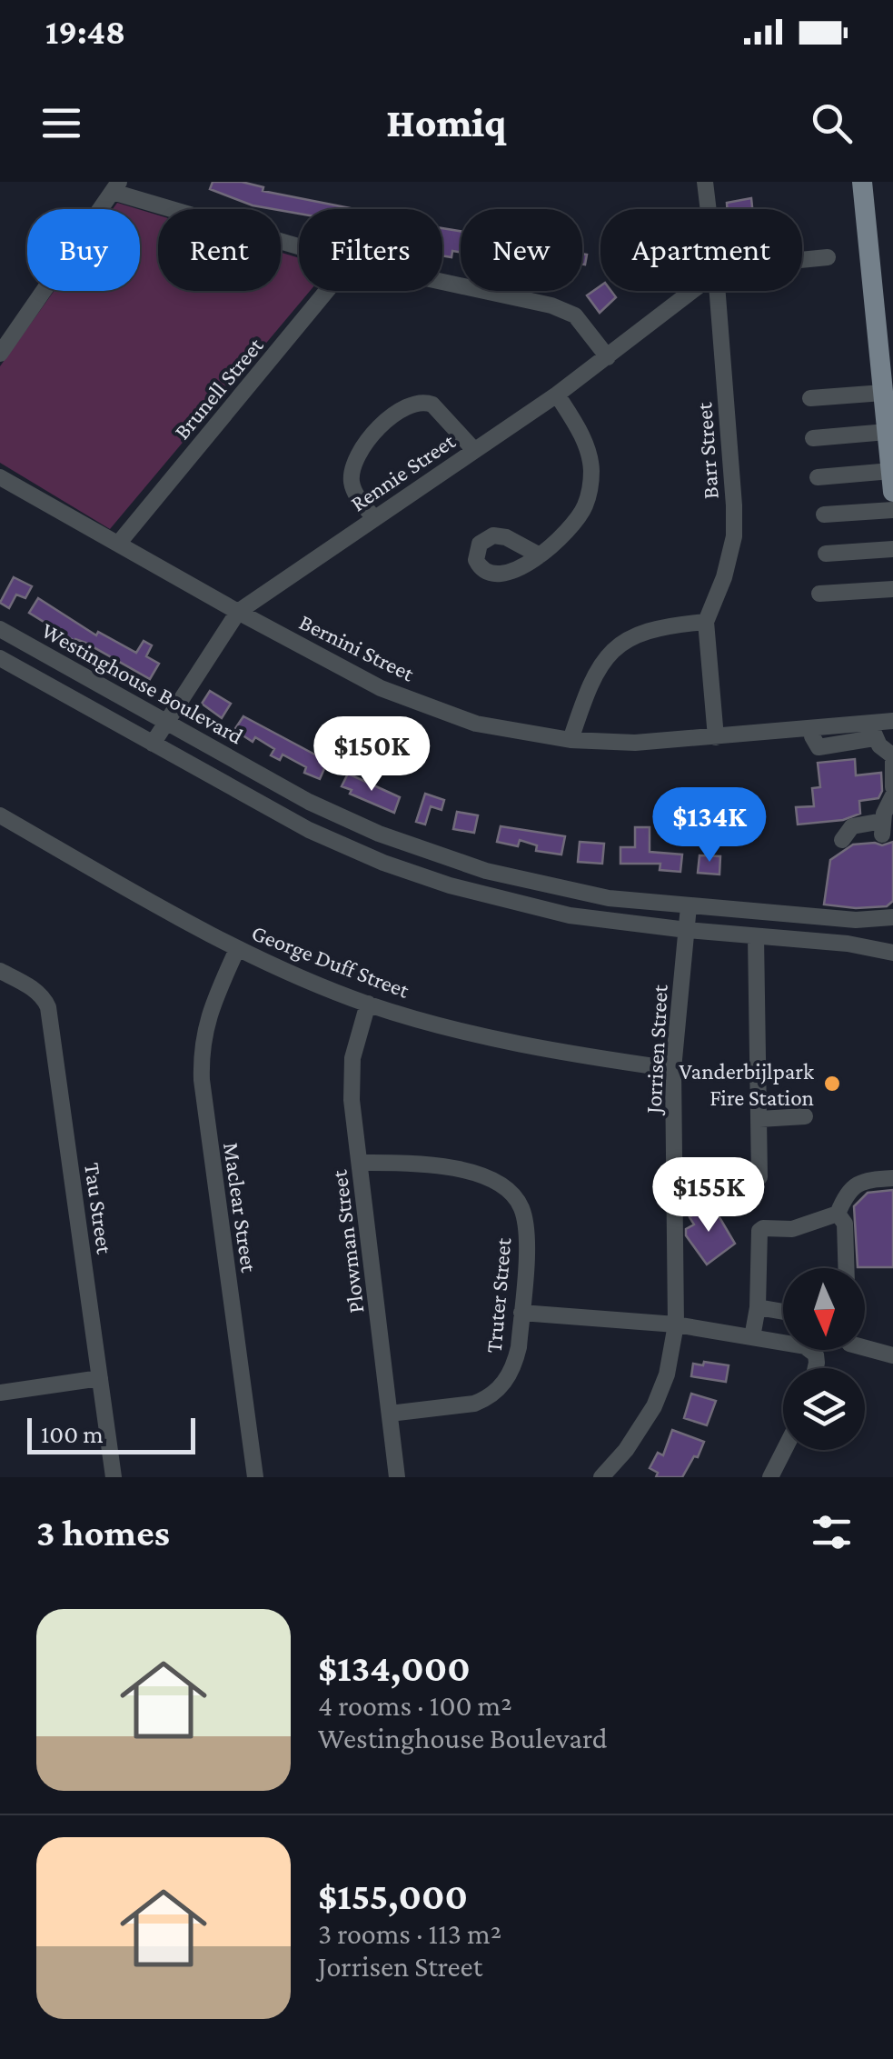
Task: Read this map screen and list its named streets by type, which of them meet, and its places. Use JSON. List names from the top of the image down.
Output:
{
  "streets": {
    "street": [
      "Brunell Street",
      "Barr Street",
      "Rennie Street",
      "Bernini Street",
      "Westinghouse Boulevard",
      "George Duff Street",
      "Jorrisen Street",
      "Maclear Street",
      "Tau Street",
      "Plowman Street",
      "Truter Street"
    ]
  },
  "crossings": [
    ["Brunell Street", "Bernini Street"],
    ["Barr Street", "Bernini Street"],
    ["Rennie Street", "Bernini Street"],
    ["Rennie Street", "Westinghouse Boulevard"],
    ["Westinghouse Boulevard", "Jorrisen Street"],
    ["George Duff Street", "Jorrisen Street"],
    ["George Duff Street", "Maclear Street"],
    ["George Duff Street", "Plowman Street"],
    ["Plowman Street", "Truter Street"]
  ],
  "places": ["Vanderbijlpark Fire Station"],
  "scale_bar": "100 m",
  "north": "bottom",
  "page": {
    "status": "19:48",
    "header": "Homiq",
    "chip": [
      "Buy",
      "Rent",
      "Filters",
      "New",
      "Apartment"
    ],
    "price": ["$150K", "$134K", "$155K"],
    "scale": "100 m",
    "heading": "3 homes",
    "list": [
      {
        "name": "$134,000",
        "note": "4 rooms · 100 m² · Westinghouse Boulevard"
      },
      {
        "name": "$155,000",
        "note": "3 rooms · 113 m² · Jorrisen Street"
      }
    ]
  }
}
